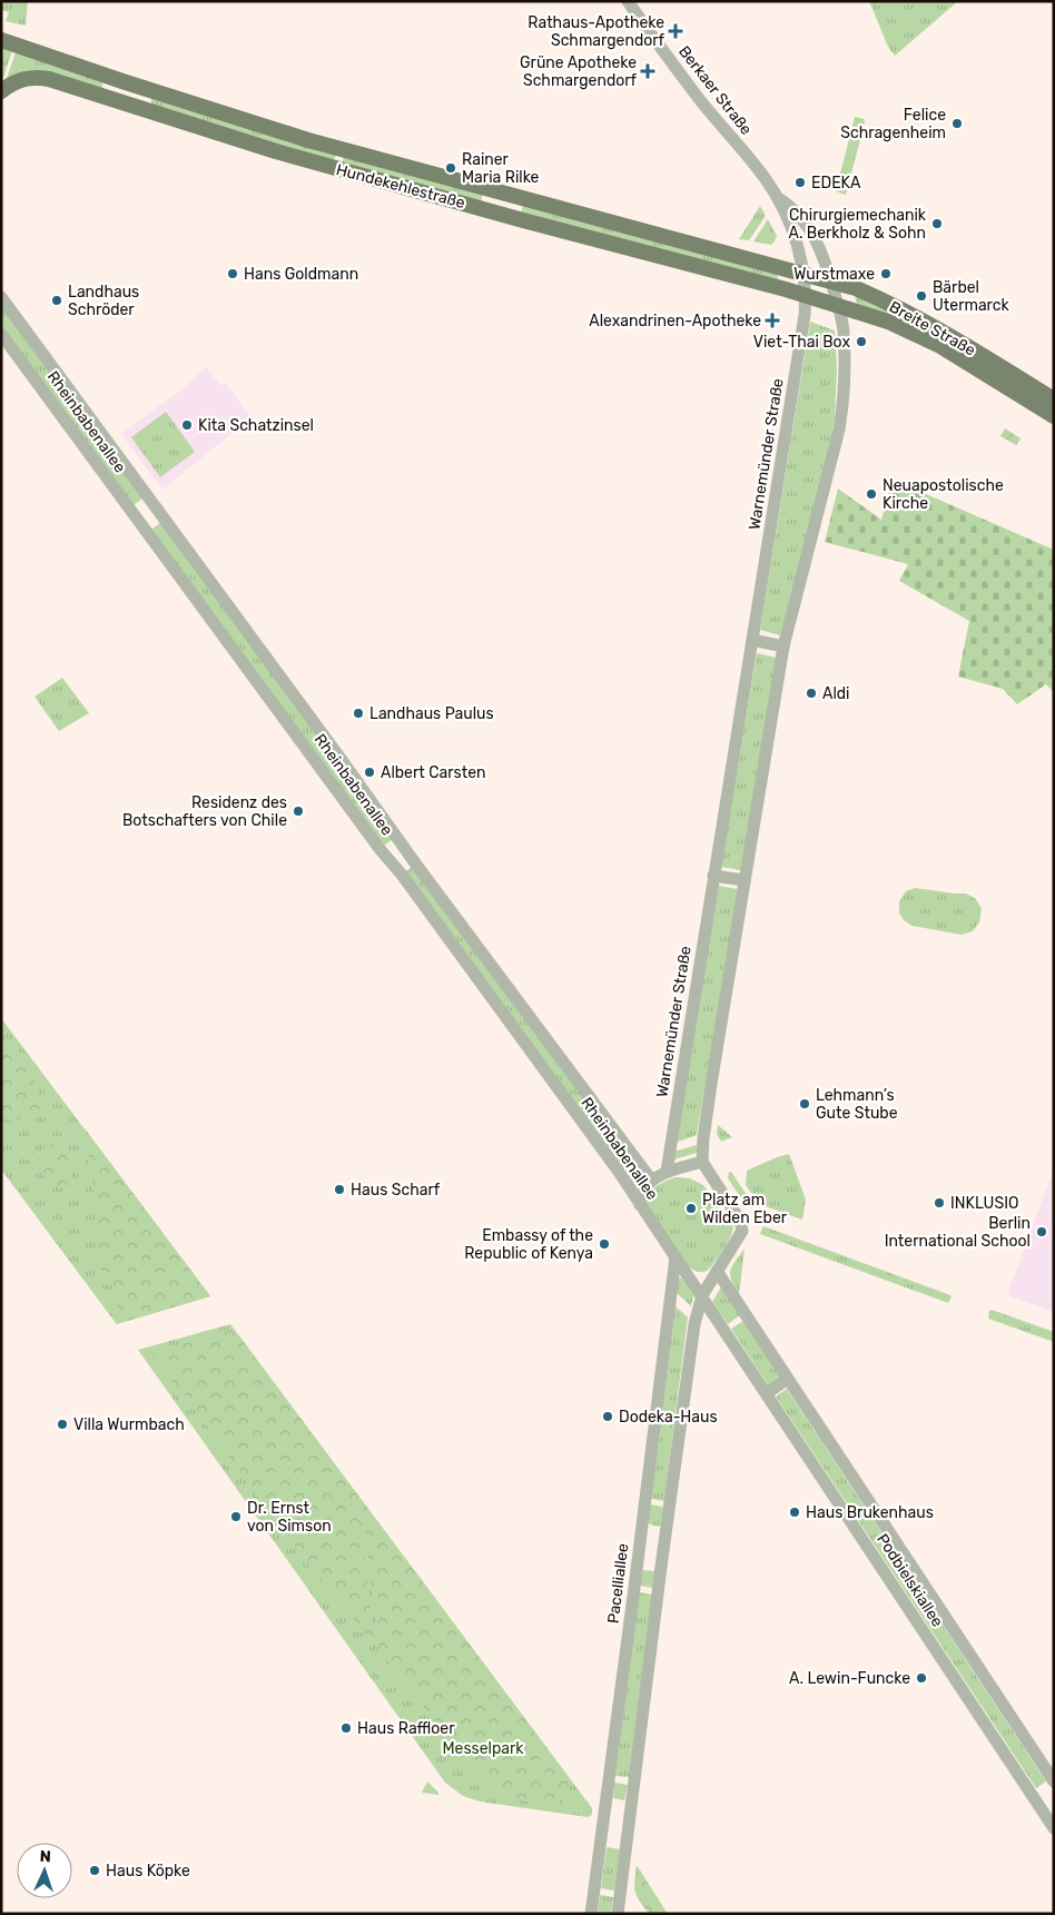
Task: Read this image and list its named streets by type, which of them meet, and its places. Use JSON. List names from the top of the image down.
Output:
{
  "streets": {
    "main road": ["Hundekehlestraße", "Breite Straße"],
    "street": [
      "Berkaer Straße",
      "Rheinbabenallee",
      "Warnemünder Straße",
      "Podbielskiallee",
      "Pacelliallee"
    ]
  },
  "crossings": [
    ["Berkaer Straße", "Hundekehlestraße"],
    ["Berkaer Straße", "Breite Straße"],
    ["Berkaer Straße", "Warnemünder Straße"],
    ["Hundekehlestraße", "Breite Straße"],
    ["Hundekehlestraße", "Warnemünder Straße"],
    ["Breite Straße", "Warnemünder Straße"],
    ["Rheinbabenallee", "Pacelliallee"]
  ],
  "parks": ["Messelpark"],
  "places": {
    "health": ["Rathaus-Apotheke Schmargendorf", "Grüne Apotheke Schmargendorf", "Alexandrinen-Apotheke"],
    "other": [
      "Felice Schragenheim",
      "Rainer Maria Rilke",
      "EDEKA",
      "Chirurgiemechanik A. Berkholz & Sohn",
      "Hans Goldmann",
      "Wurstmaxe",
      "Bärbel Utermarck",
      "Landhaus Schröder",
      "Viet-Thai Box",
      "Kita Schatzinsel",
      "Neuapostolische Kirche",
      "Aldi",
      "Landhaus Paulus",
      "Albert Carsten",
      "Residenz des Botschafters von Chile",
      "Lehmann’s Gute Stube",
      "Haus Scharf",
      "INKLUSIO",
      "Platz am Wilden Eber",
      "Berlin International School",
      "Embassy of the Republic of Kenya",
      "Dodeka-Haus",
      "Villa Wurmbach",
      "Haus Brukenhaus",
      "Dr. Ernst von Simson",
      "A. Lewin-Funcke",
      "Haus Raffloer",
      "Haus Köpke"
    ]
  },
  "north": "top"
}
